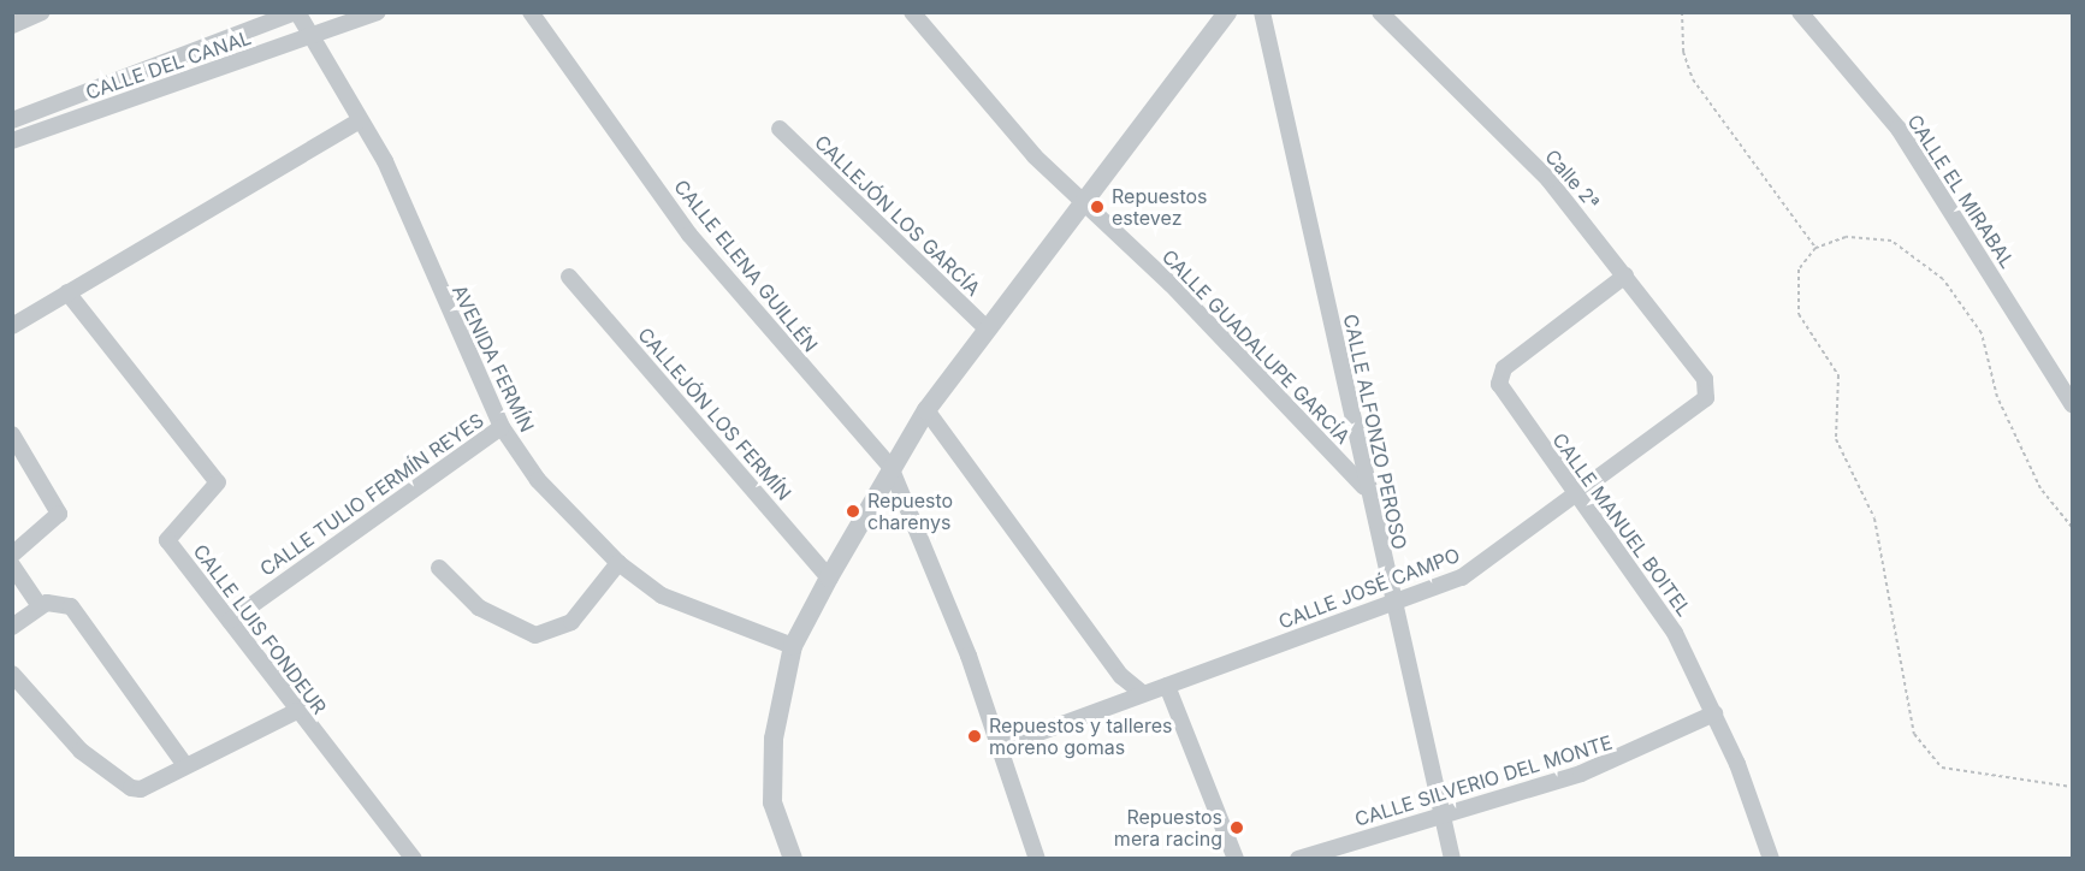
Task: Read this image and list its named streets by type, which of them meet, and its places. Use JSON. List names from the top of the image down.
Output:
{
  "streets": {
    "street": [
      "CALLE DEL CANAL",
      "Calle 2ª",
      "CALLE EL MIRABAL",
      "CALLEJÓN LOS GARCÍA",
      "CALLE ELENA GUILLÉN",
      "CALLE GUADALUPE GARCÍA",
      "AVENIDA FERMÍN",
      "CALLEJÓN LOS FERMÍN",
      "CALLE ALFONZO PEROSO",
      "CALLE TULIO FERMÍN REYES",
      "CALLE MANUEL BOITEL",
      "CALLE JOSÉ CAMPO",
      "CALLE LUIS FONDEUR",
      "CALLE SILVERIO DEL MONTE"
    ]
  },
  "crossings": [
    ["CALLE DEL CANAL", "AVENIDA FERMÍN"],
    ["Calle 2ª", "CALLE MANUEL BOITEL"],
    ["Calle 2ª", "CALLE JOSÉ CAMPO"],
    ["CALLE ELENA GUILLÉN", "CALLE JOSÉ CAMPO"],
    ["CALLE GUADALUPE GARCÍA", "CALLE ALFONZO PEROSO"],
    ["AVENIDA FERMÍN", "CALLE TULIO FERMÍN REYES"],
    ["CALLE ALFONZO PEROSO", "CALLE JOSÉ CAMPO"],
    ["CALLE ALFONZO PEROSO", "CALLE SILVERIO DEL MONTE"],
    ["CALLE TULIO FERMÍN REYES", "CALLE LUIS FONDEUR"],
    ["CALLE MANUEL BOITEL", "CALLE JOSÉ CAMPO"],
    ["CALLE MANUEL BOITEL", "CALLE SILVERIO DEL MONTE"]
  ],
  "places": [
    "Repuestos estevez",
    "Repuesto charenys",
    "Repuestos y talleres moreno gomas",
    "Repuestos mera racing"
  ]
}
